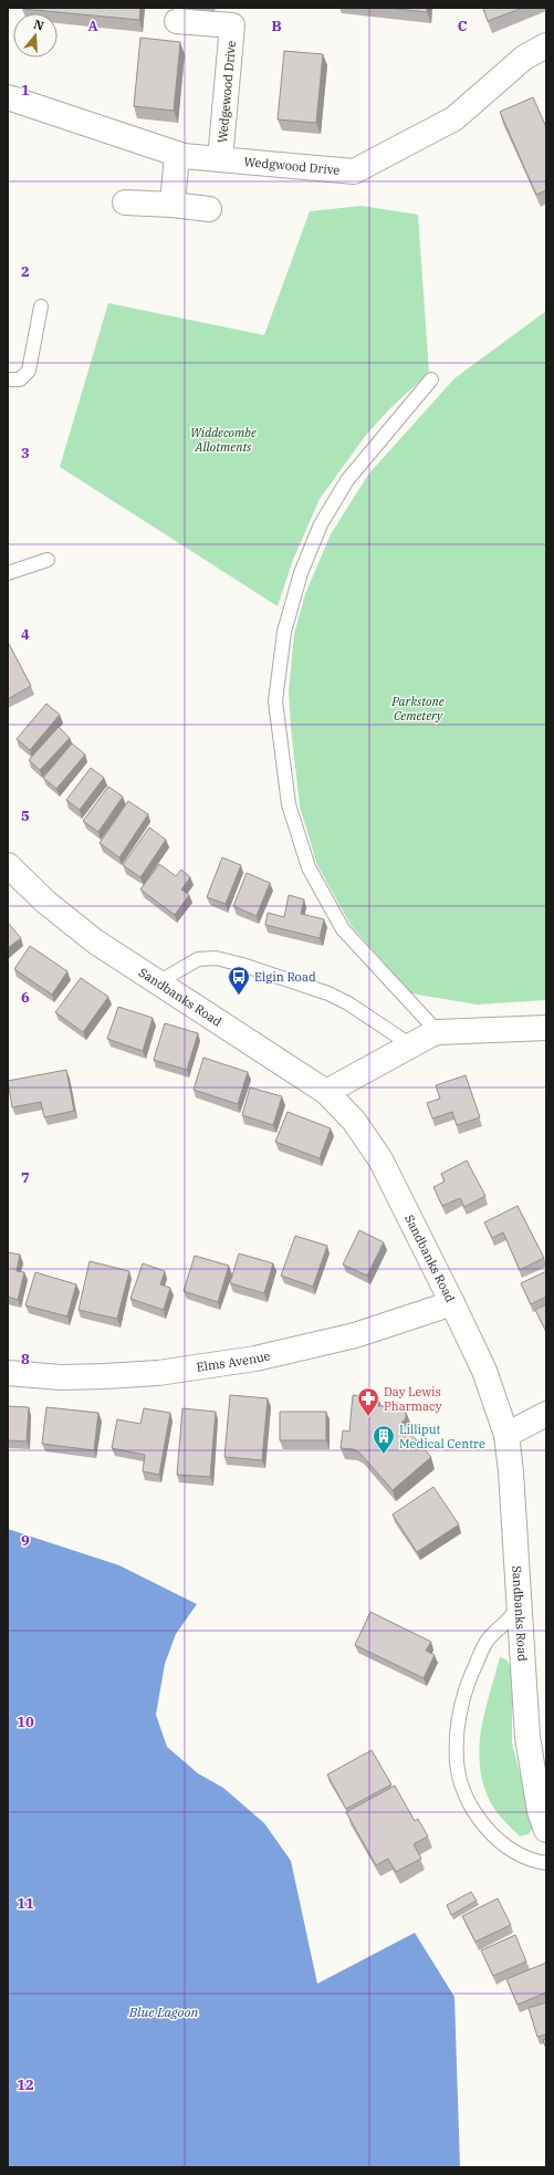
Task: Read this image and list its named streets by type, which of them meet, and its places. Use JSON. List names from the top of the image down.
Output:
{
  "streets": {
    "street": [
      "Wedgewood Drive",
      "Wedgwood Drive",
      "Sandbanks Road",
      "Elms Avenue"
    ]
  },
  "crossings": [
    ["Wedgewood Drive", "Wedgwood Drive"],
    ["Sandbanks Road", "Elms Avenue"]
  ],
  "water": ["Blue Lagoon"],
  "parks": ["Widdecombe Allotments", "Parkstone Cemetery"],
  "places": {
    "bus stop": ["Elgin Road"],
    "pharmacy": ["Day Lewis Pharmacy"],
    "building": ["Lilliput Medical Centre"]
  },
  "north": "top",
  "grid": {
    "columns": ["A", "B", "C"],
    "rows": [
      "1",
      "2",
      "3",
      "4",
      "5",
      "6",
      "7",
      "8",
      "9",
      "10",
      "11",
      "12"
    ]
  }
}
